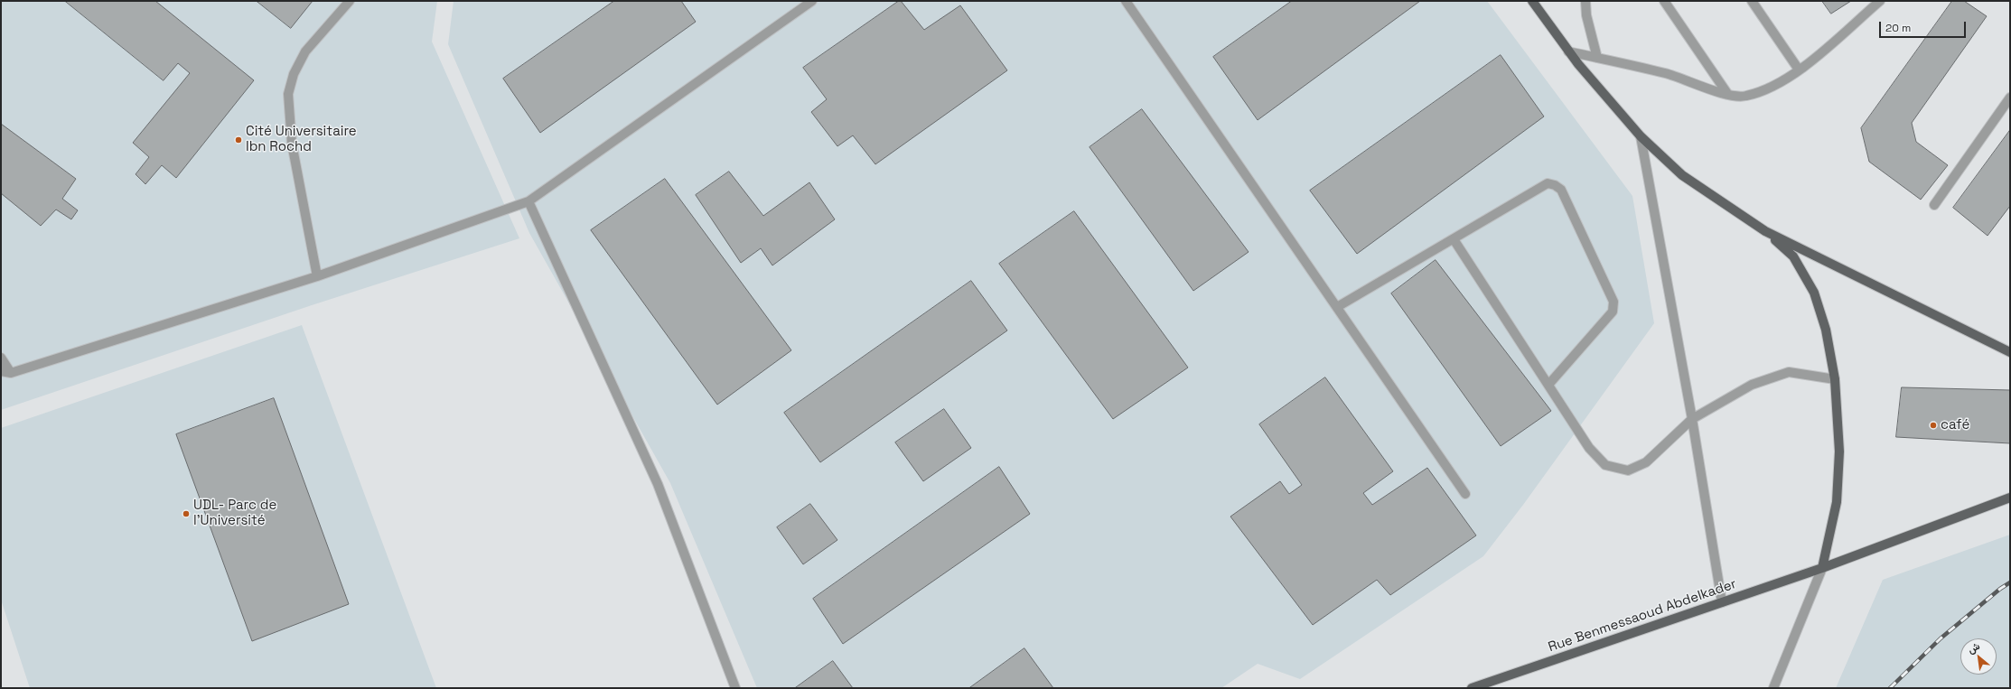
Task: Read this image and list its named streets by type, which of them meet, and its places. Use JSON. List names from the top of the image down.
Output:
{
  "streets": {
    "main road": ["Rue Benmessaoud Abdelkader"]
  },
  "places": ["Cité Universitaire Ibn Rochd", "café", "UDL- Parc de l'Université"],
  "scale_bar": "20 m",
  "north": "top left"
}
